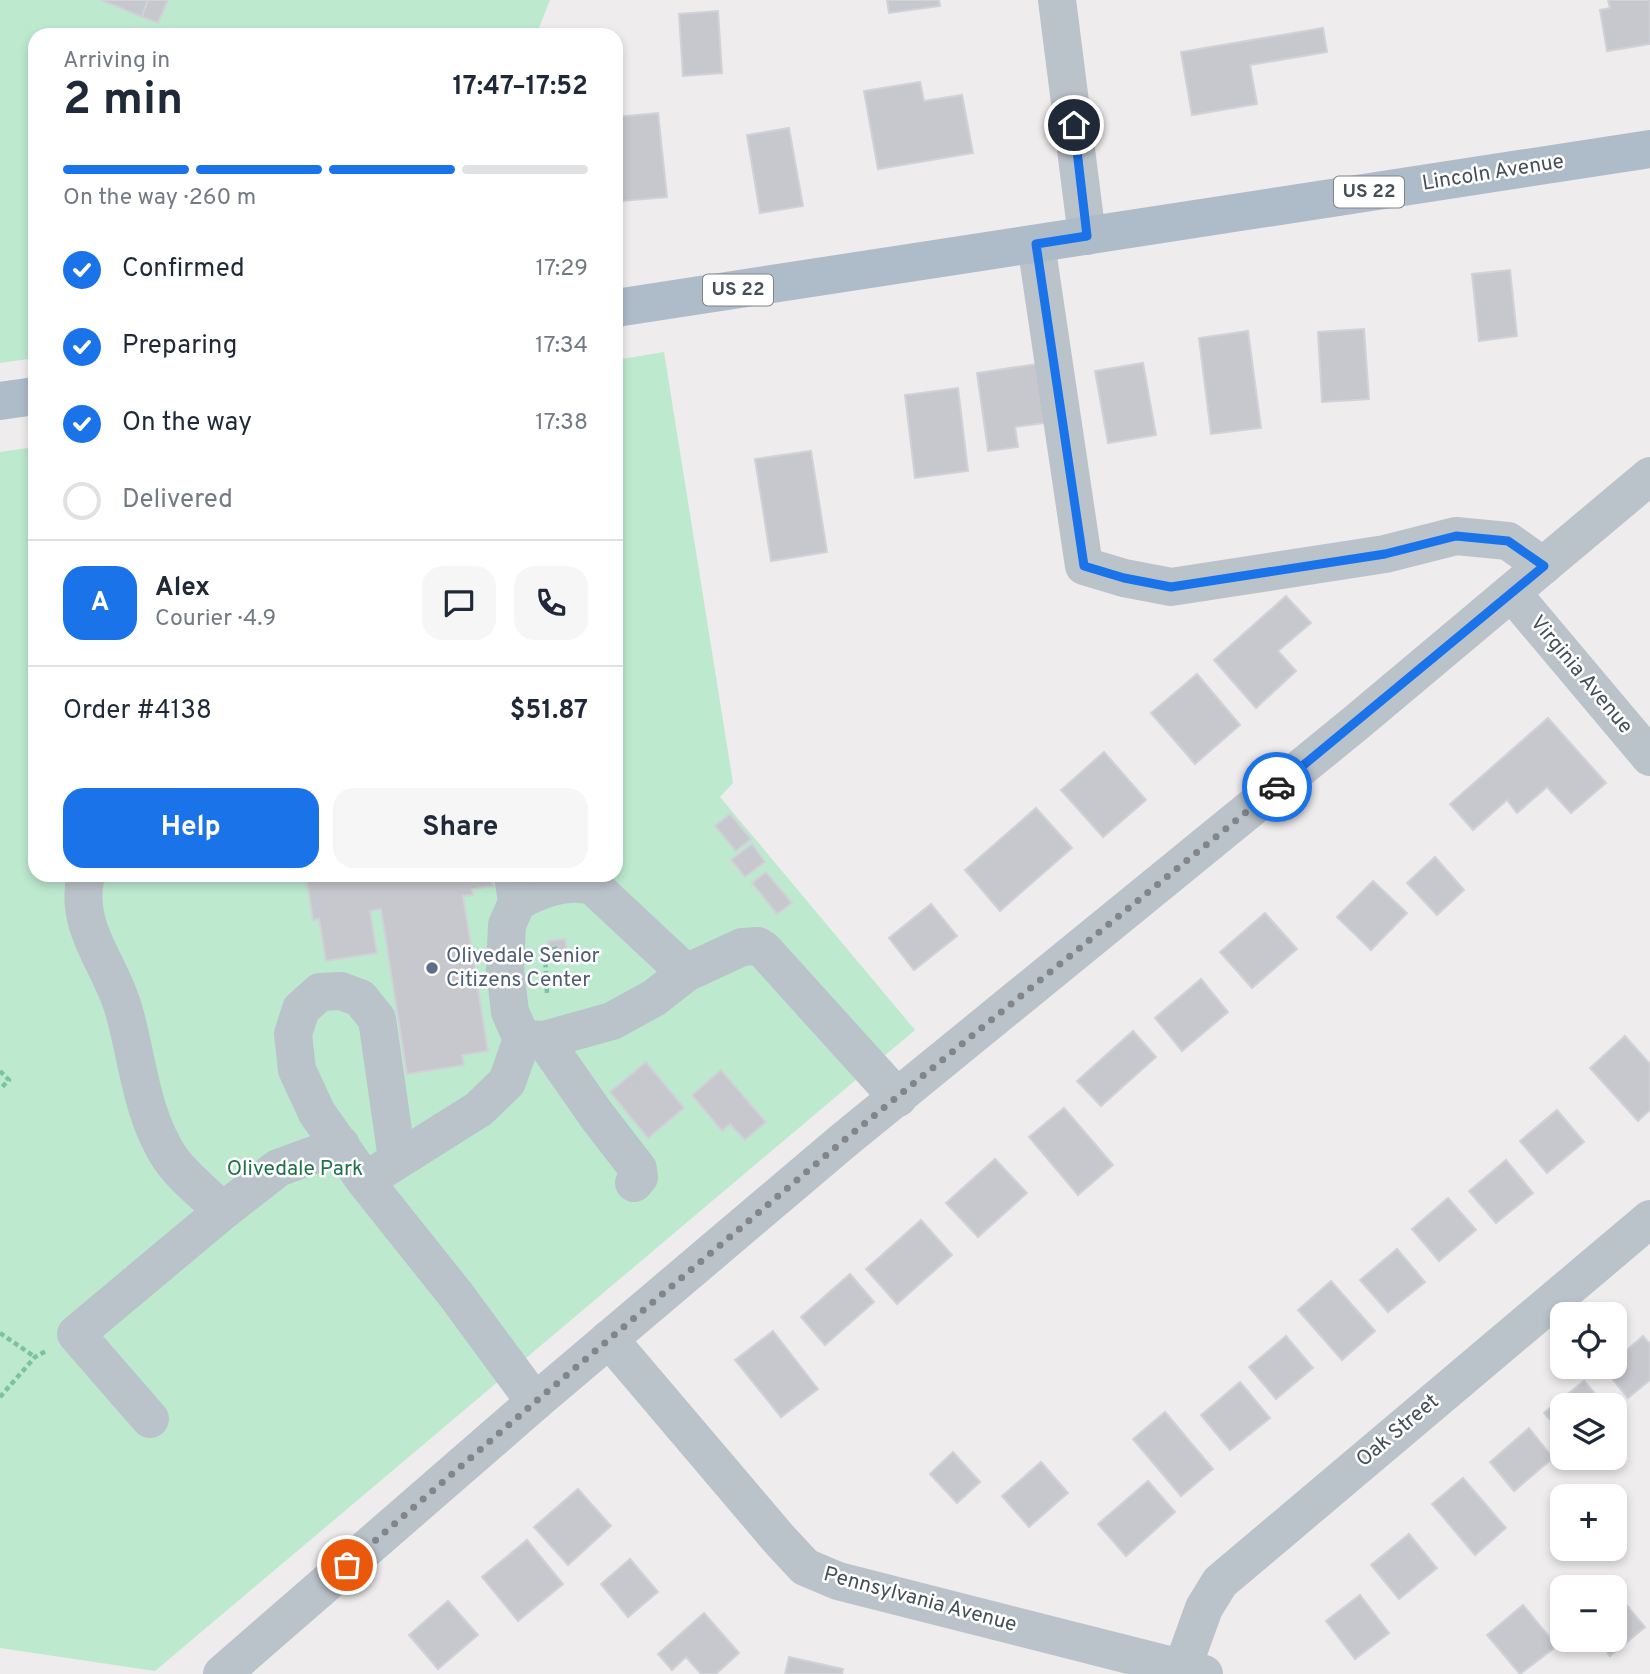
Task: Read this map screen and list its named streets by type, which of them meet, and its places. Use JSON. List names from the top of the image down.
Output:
{
  "streets": {
    "main road": ["Lincoln Avenue", "US 22"],
    "street": ["Virginia Avenue", "Oak Street", "Pennsylvania Avenue"]
  },
  "crossings": [
    ["Lincoln Avenue", "US 22"],
    ["Oak Street", "Pennsylvania Avenue"]
  ],
  "parks": ["Olivedale Park"],
  "places": ["Olivedale Senior Citizens Center"],
  "page": {
    "heading": ["2 min", "Arriving in", "17:47–17:52"],
    "panel": [
      "Alex",
      "Courier · 4.9",
      "Order #4138",
      "$51.87"
    ],
    "bar": "On the way · 260 m",
    "list": [
      ["Confirmed", "17:29"],
      ["Preparing", "17:34"],
      ["On the way", "17:38"],
      "Delivered"
    ],
    "round": "A",
    "buttons": ["Help", "Share"],
    "map_buttons": ["+", "−"]
  }
}
